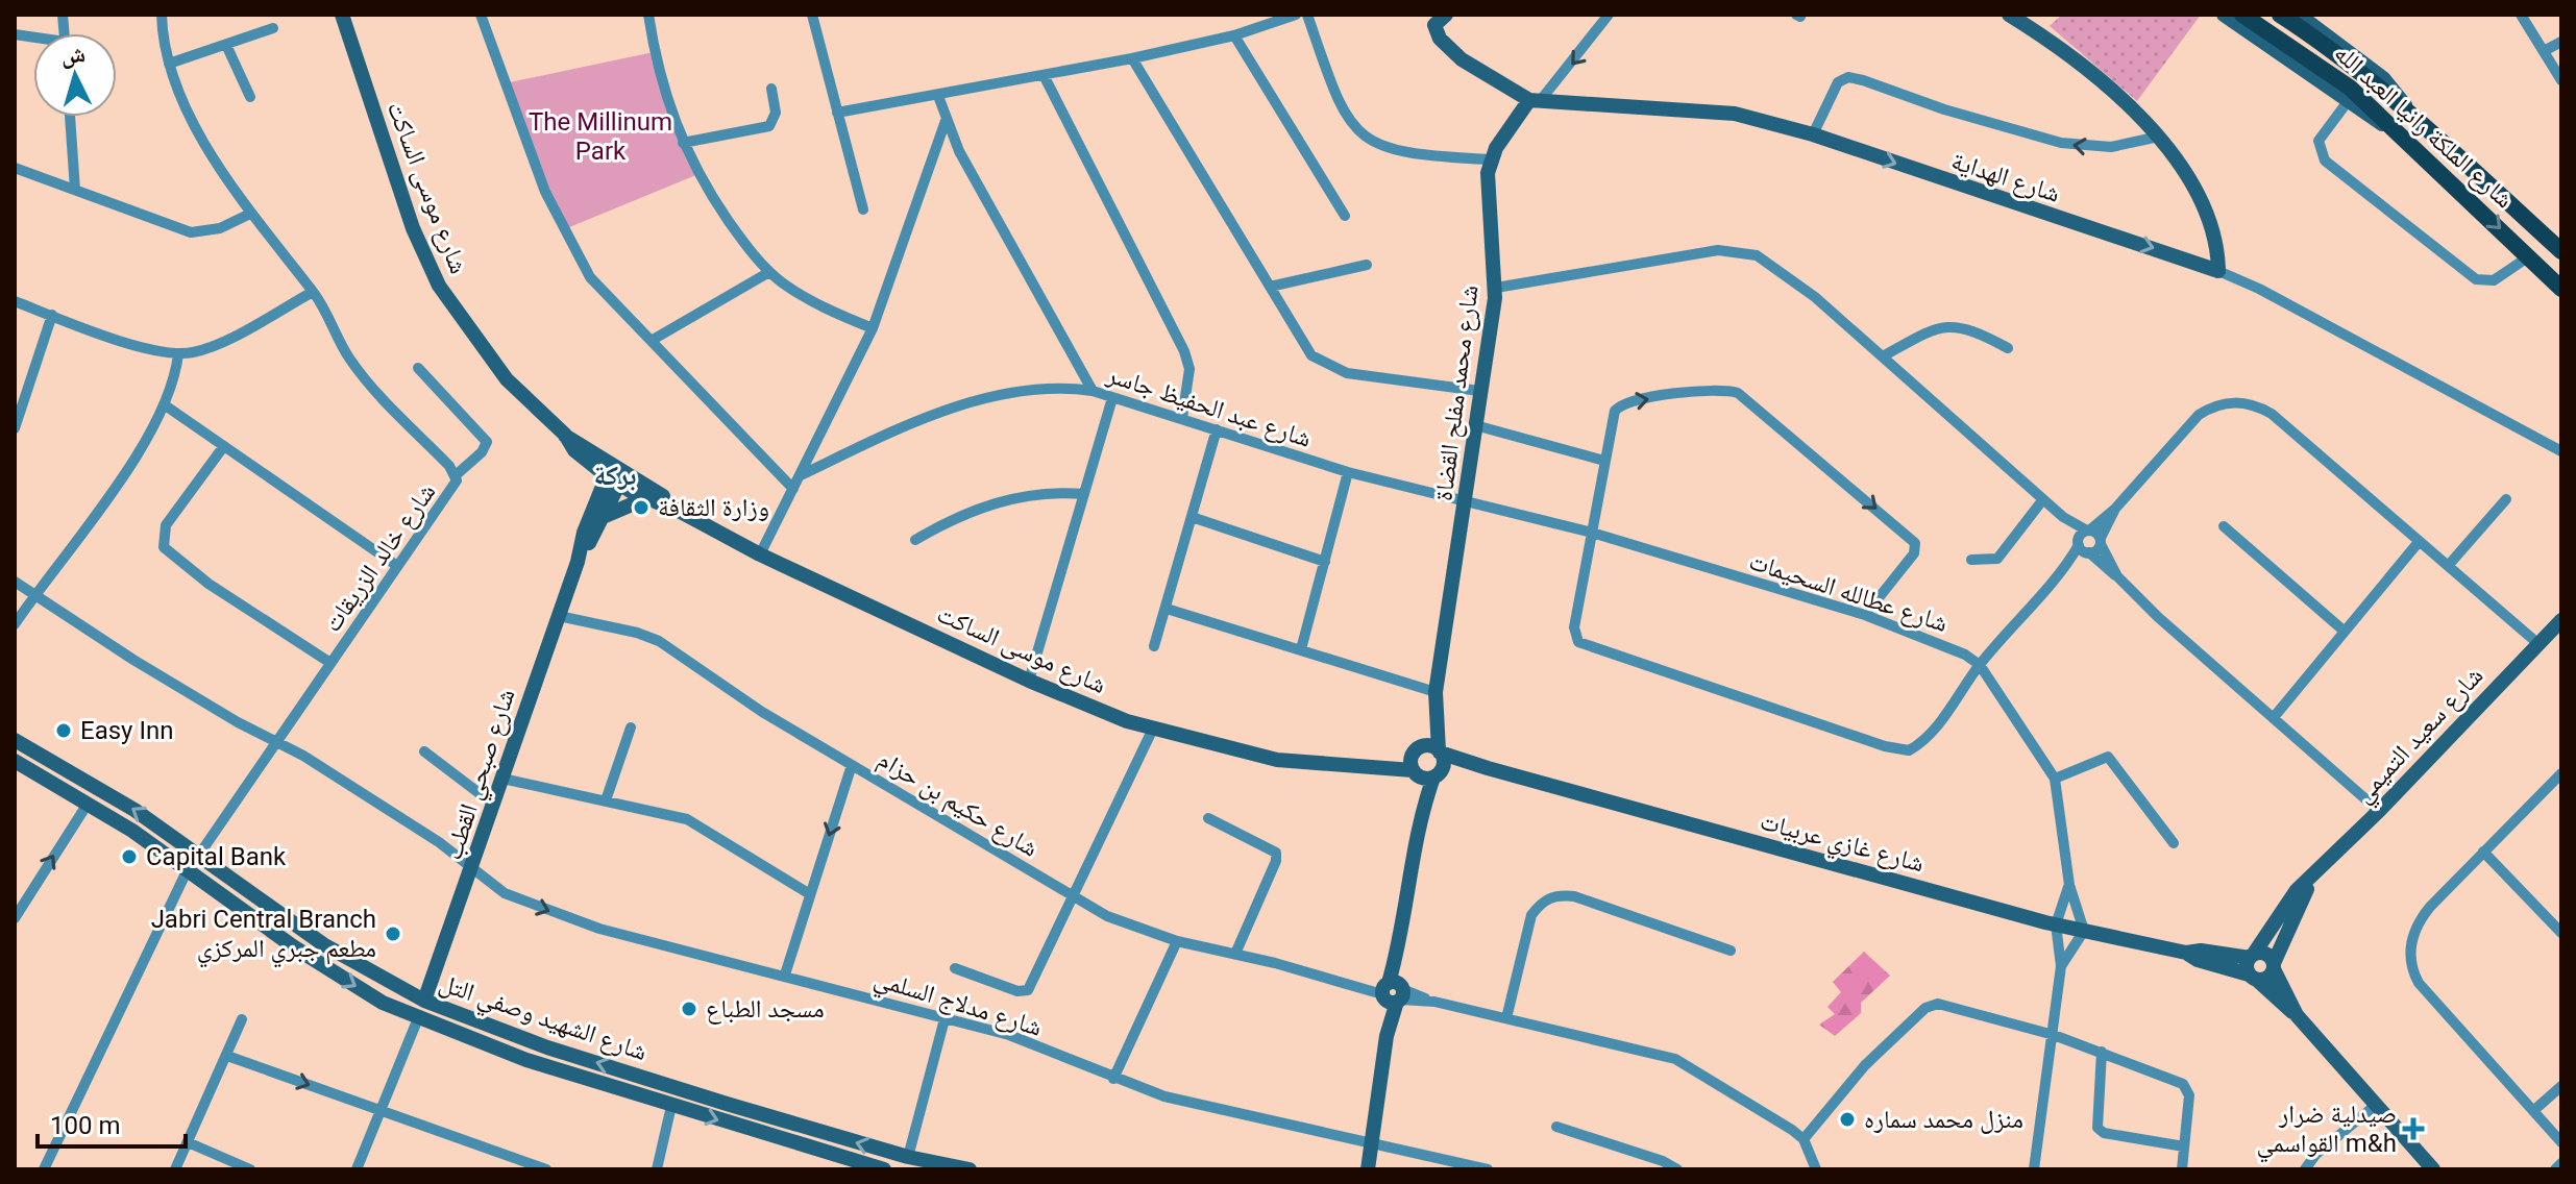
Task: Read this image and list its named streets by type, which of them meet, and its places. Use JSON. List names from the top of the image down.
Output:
{
  "streets": {
    "main road": ["شارع الملكة رانيا العبد الله"],
    "street": [
      "شارع الهداية",
      "شارع موسى الساكت",
      "شارع محمد مفلح القضاة",
      "شارع عبد الحفيظ جاسر",
      "شارع خالد الزريقات",
      "شارع عطالله السحيمات",
      "شارع سعيد التميمي",
      "شارع صبحي القطب",
      "شارع حكيم بن حزام",
      "شارع غازي عربيات",
      "شارع مدلاج السلمي",
      "شارع الشهيد وصفي التل"
    ]
  },
  "crossings": [
    ["شارع موسى الساكت", "شارع محمد مفلح القضاة"],
    ["شارع موسى الساكت", "شارع صبحي القطب"],
    ["شارع موسى الساكت", "شارع غازي عربيات"],
    ["شارع محمد مفلح القضاة", "شارع عبد الحفيظ جاسر"],
    ["شارع محمد مفلح القضاة", "شارع عطالله السحيمات"],
    ["شارع محمد مفلح القضاة", "شارع غازي عربيات"],
    ["شارع عبد الحفيظ جاسر", "شارع عطالله السحيمات"],
    ["شارع خالد الزريقات", "شارع مدلاج السلمي"],
    ["شارع خالد الزريقات", "شارع الشهيد وصفي التل"],
    ["شارع عطالله السحيمات", "شارع غازي عربيات"],
    ["شارع سعيد التميمي", "شارع غازي عربيات"],
    ["شارع صبحي القطب", "شارع حكيم بن حزام"],
    ["شارع صبحي القطب", "شارع مدلاج السلمي"],
    ["شارع صبحي القطب", "شارع الشهيد وصفي التل"]
  ],
  "districts": ["بركة"],
  "parks": ["The Millinum Park"],
  "places": {
    "other": [
      "وزارة الثقافة",
      "Easy Inn",
      "Capital Bank",
      "Jabri Central Branch مطعم جبري المركزي",
      "مسجد الطباع",
      "منزل محمد سماره"
    ],
    "health": ["صيدلية ضرار القواسمي m&h"]
  },
  "scale_bar": "100 m",
  "north": "top"
}
